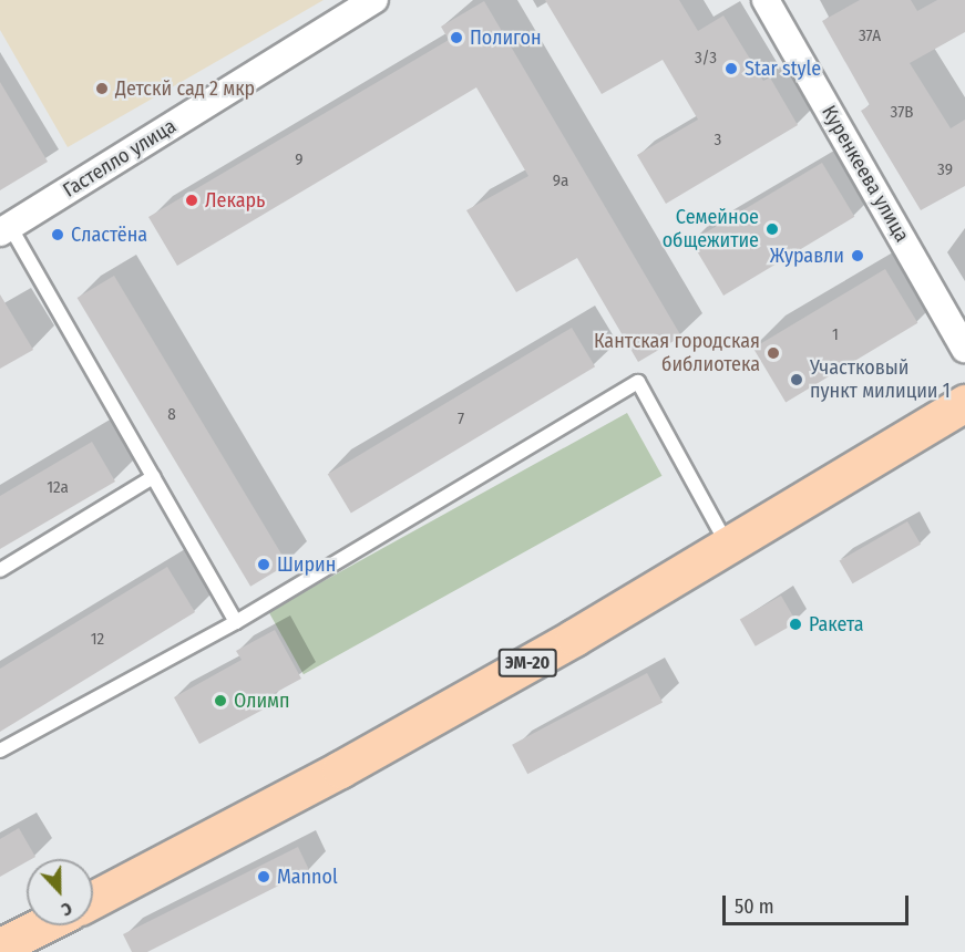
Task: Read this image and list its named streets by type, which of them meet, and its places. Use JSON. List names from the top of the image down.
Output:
{
  "streets": {
    "main road": ["ЭМ-20"],
    "street": ["Гастелло улица", "Куренкеева улица"]
  },
  "places": [
    "Полигон",
    "Star style",
    "Детскй сад 2 мкр",
    "Лекарь",
    "Семейное общежитие",
    "Сластёна",
    "Журавли",
    "Кантская городская библиотека",
    "Участковый пункт милиции 1",
    "Ширин",
    "Ракета",
    "Олимп",
    "Mannol"
  ],
  "house_numbers": [
    "37А",
    "3/3",
    "37В",
    "3",
    "9",
    "39",
    "9а",
    "1",
    "8",
    "7",
    "12a",
    "12"
  ],
  "scale_bar": "50 m",
  "north": "bottom"
}
